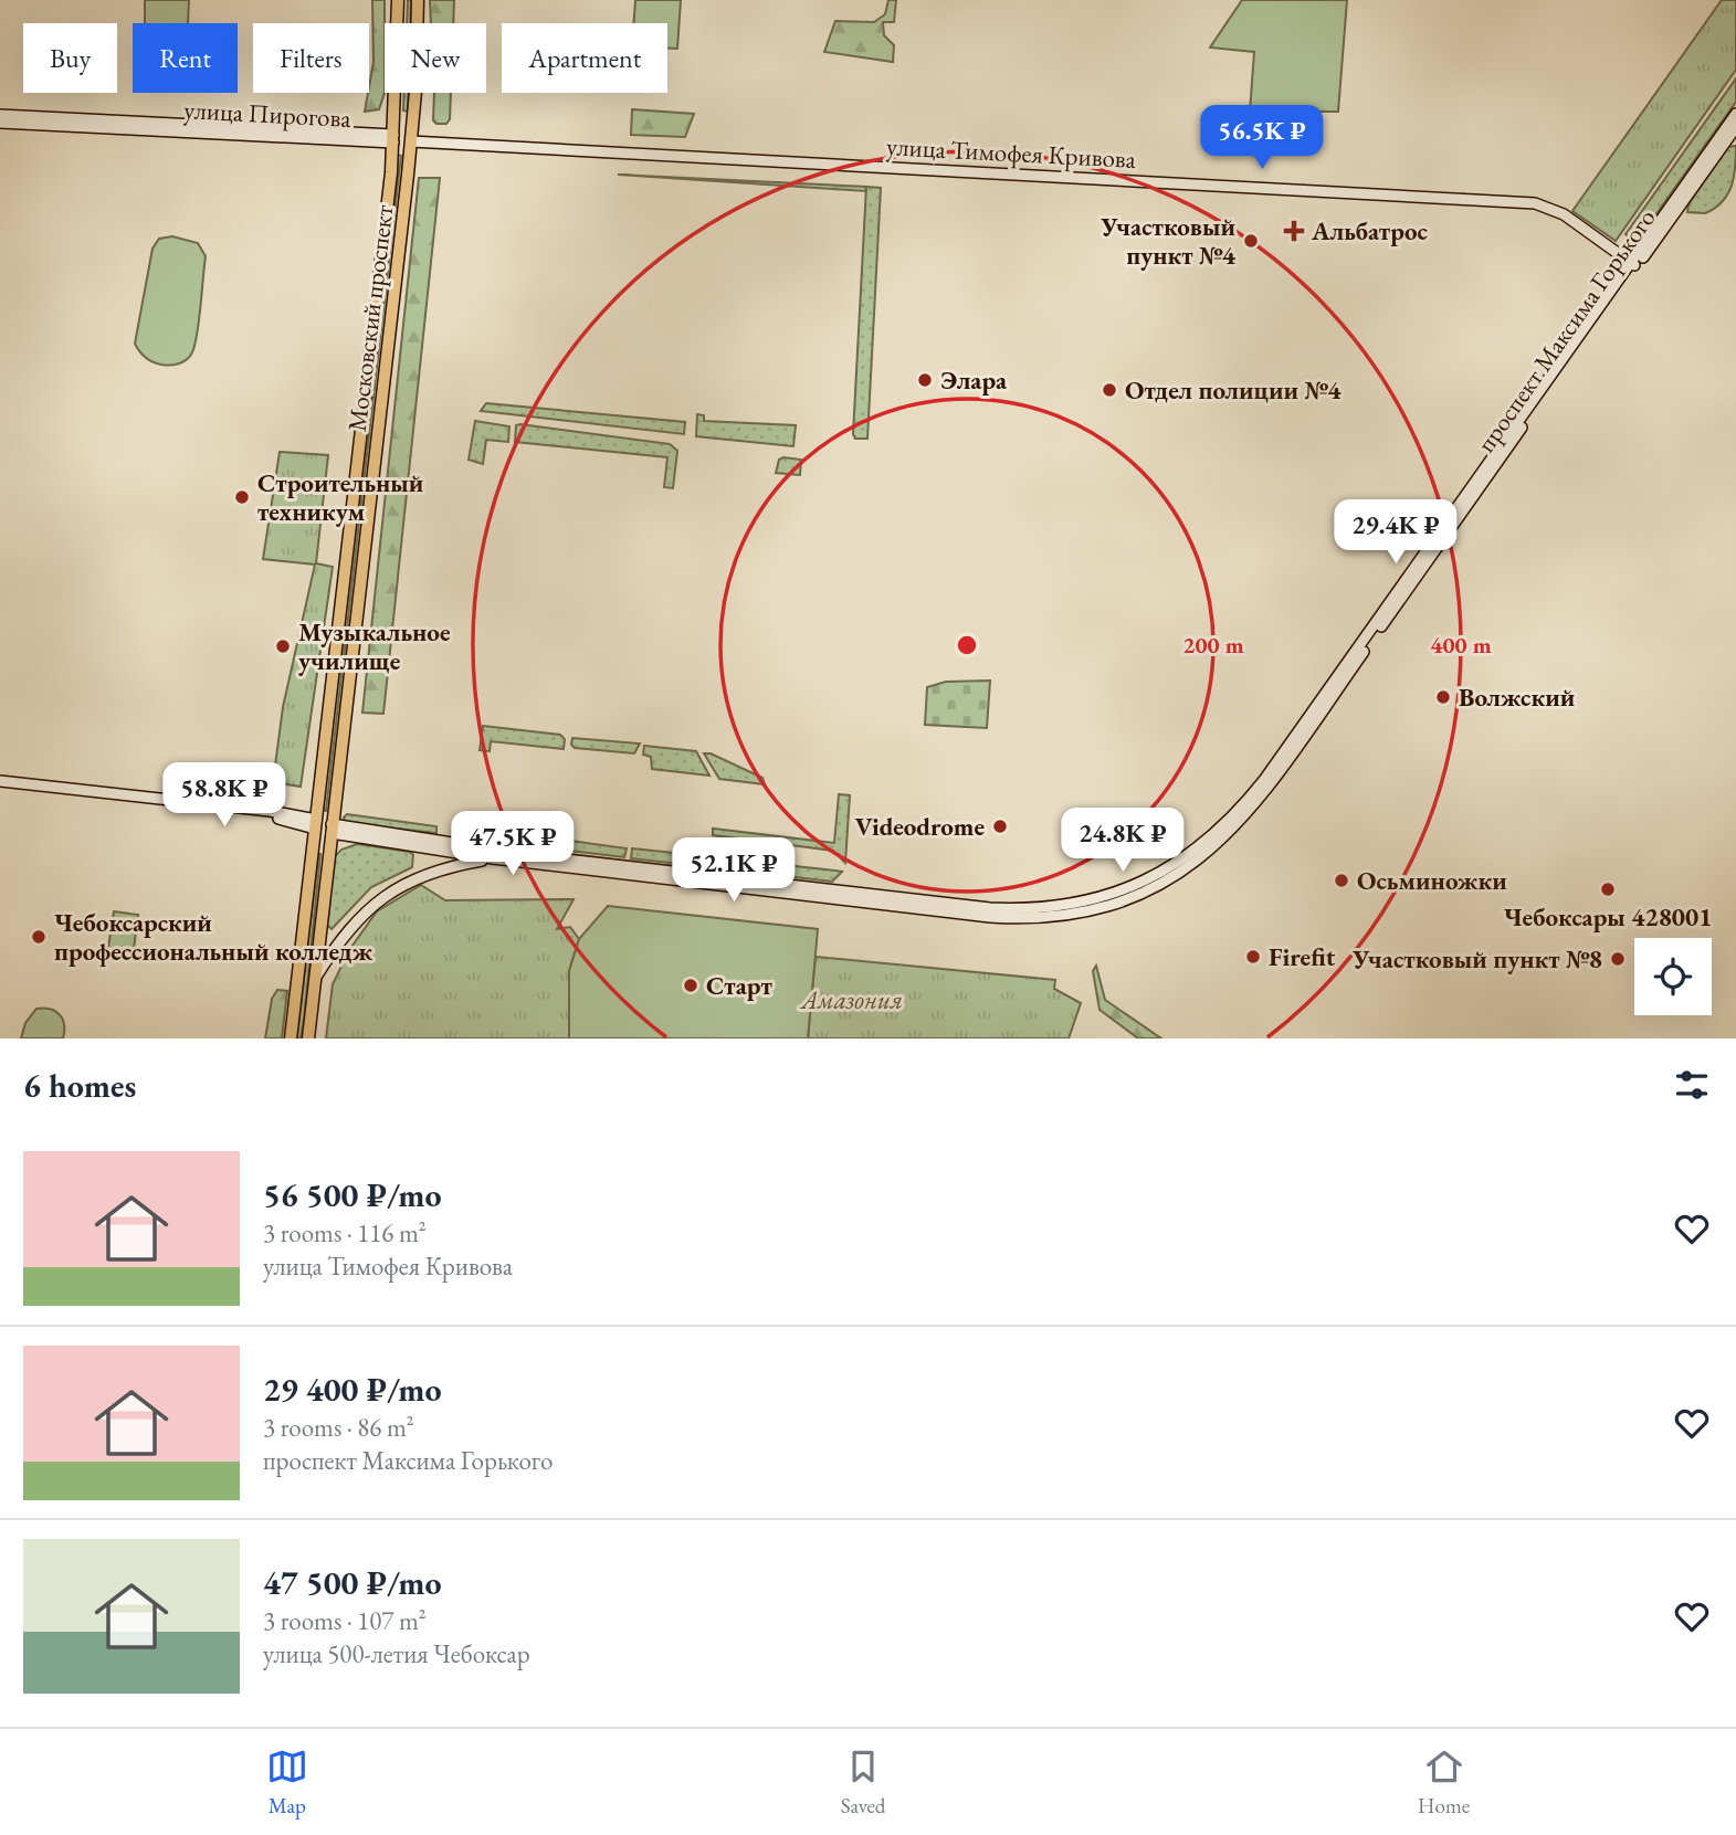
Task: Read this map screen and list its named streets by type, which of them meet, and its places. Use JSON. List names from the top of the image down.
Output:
{
  "streets": {
    "main road": [
      "улица Пирогова",
      "улица Тимофея Кривова",
      "Московский проспект",
      "проспект Максима Горького"
    ]
  },
  "crossings": [
    ["улица Пирогова", "Московский проспект"],
    ["улица Тимофея Кривова", "Московский проспект"],
    ["улица Тимофея Кривова", "проспект Максима Горького"]
  ],
  "parks": ["Амазония"],
  "places": {
    "health": ["Альбатрос"],
    "other": [
      "Участковый пункт №4",
      "Элара",
      "Отдел полиции №4",
      "Строительный техникум",
      "Музыкальное училище",
      "Волжский",
      "Videodrome",
      "Осьминожки",
      "Чебоксары 428001",
      "Чебоксарский профессиональный колледж",
      "Firefit",
      "Участковый пункт №8",
      "Старт"
    ]
  },
  "page": {
    "chip": [
      "Buy",
      "Rent",
      "Filters",
      "New",
      "Apartment"
    ],
    "price": [
      "56.5K ₽",
      "29.4K ₽",
      "58.8K ₽",
      "24.8K ₽",
      "47.5K ₽",
      "52.1K ₽"
    ],
    "heading": "6 homes",
    "list": [
      {
        "name": "56 500 ₽/mo",
        "note": "3 rooms · 116 m² · улица Тимофея Кривова"
      },
      {
        "name": "29 400 ₽/mo",
        "note": "3 rooms · 86 m² · проспект Максима Горького"
      },
      {
        "name": "47 500 ₽/mo",
        "note": "3 rooms · 107 m² · улица 500-летия Чебоксар"
      }
    ],
    "tabs": ["Map", "Saved", "Home"]
  },
  "rings": ["200 m", "400 m"]
}
